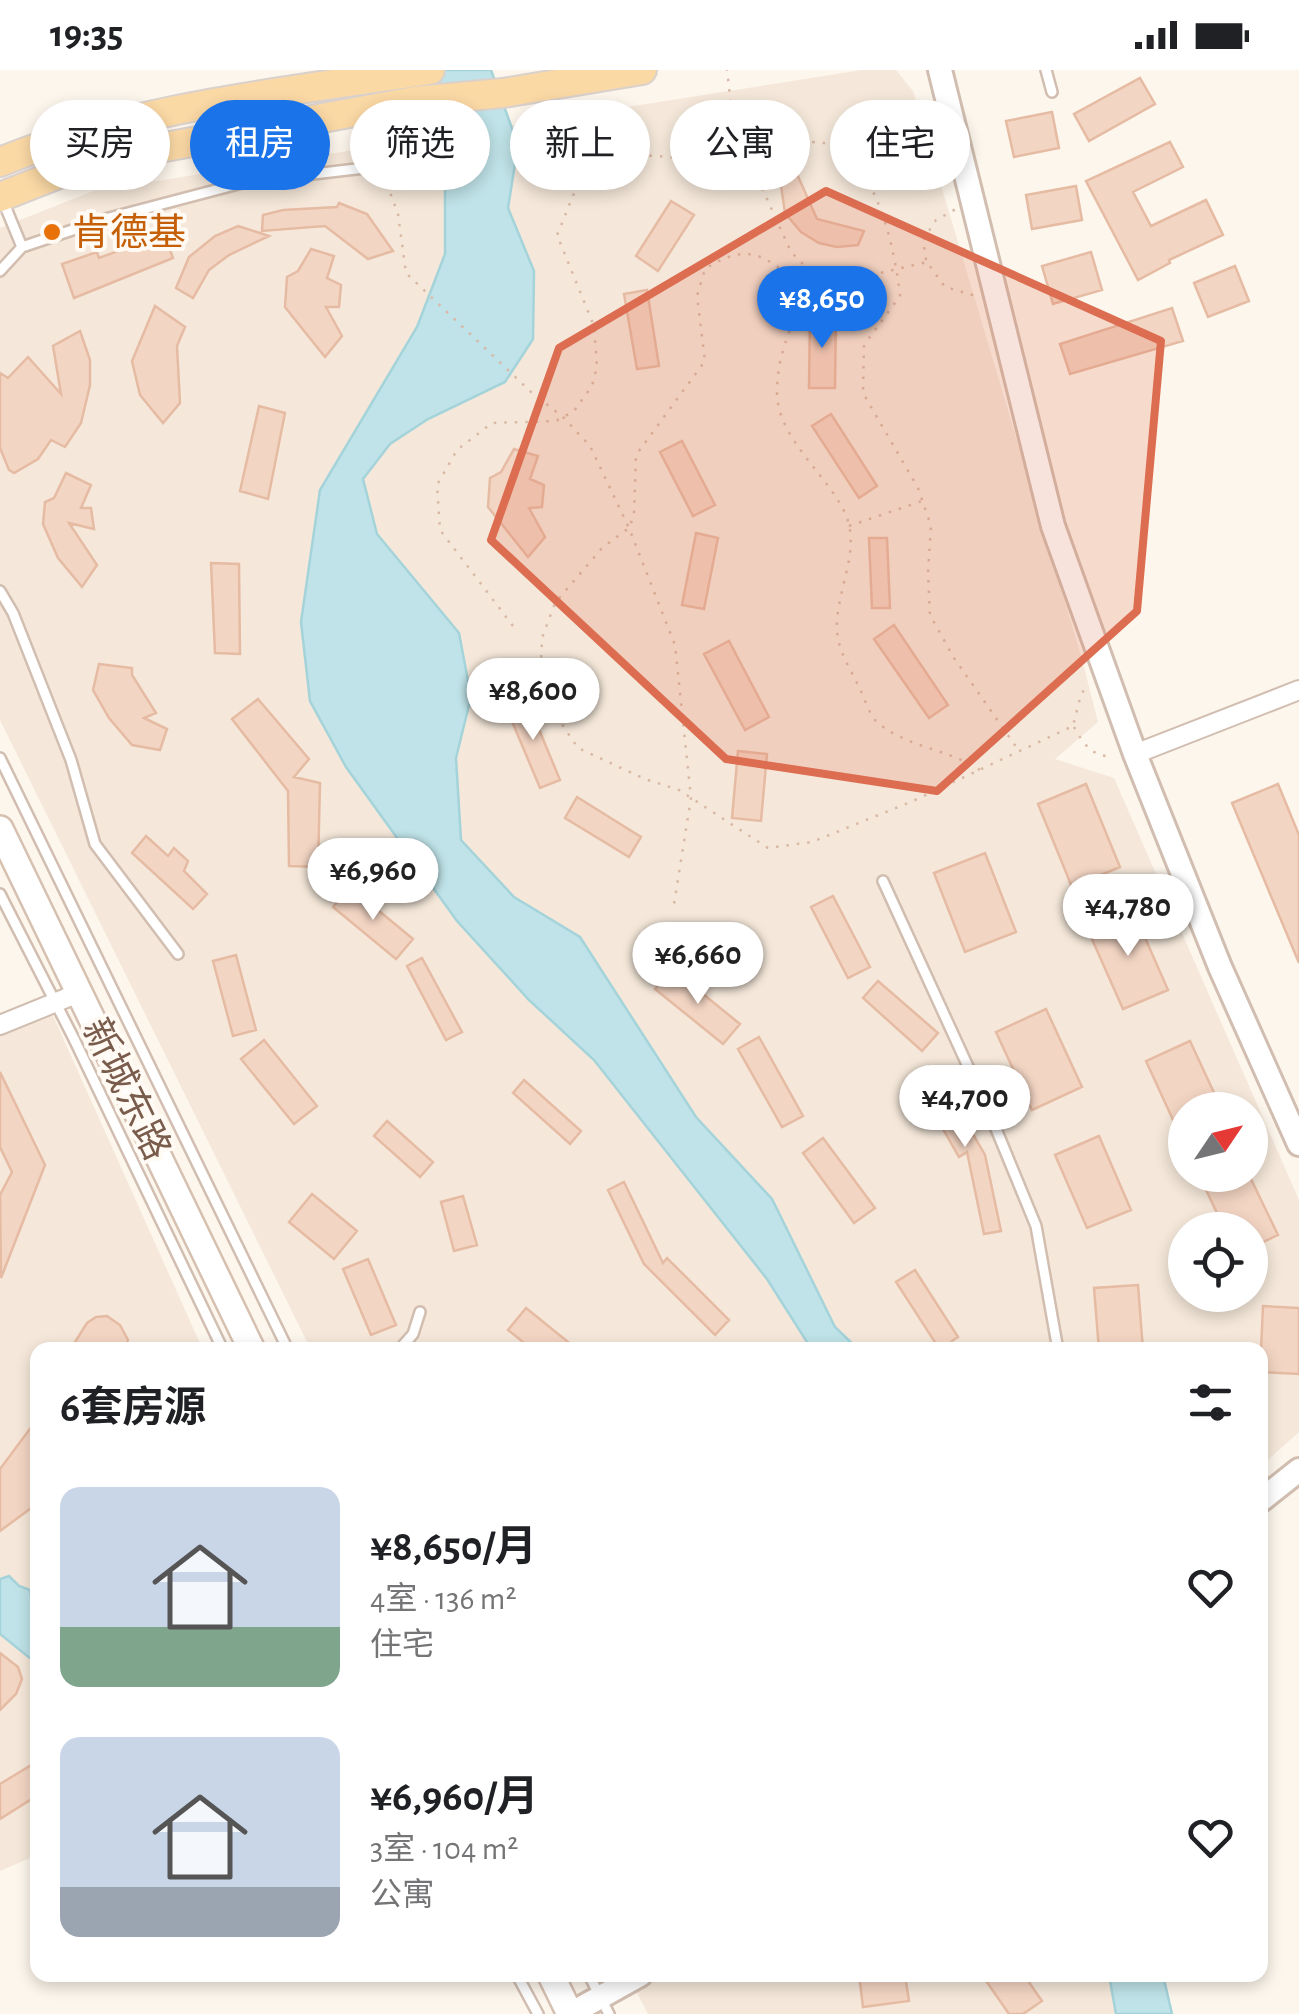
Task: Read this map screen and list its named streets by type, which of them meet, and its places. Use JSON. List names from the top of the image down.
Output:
{
  "streets": {
    "main road": ["新城东路"]
  },
  "places": ["肯德基"],
  "north": "top right",
  "page": {
    "status": "19:35",
    "chip": [
      "买房",
      "租房",
      "筛选",
      "新上",
      "公寓",
      "住宅"
    ],
    "price": [
      "¥8,650",
      "¥8,600",
      "¥6,960",
      "¥4,780",
      "¥6,660",
      "¥4,700"
    ],
    "heading": "6套房源",
    "list": [
      {
        "name": "¥8,650/月",
        "note": "4室 · 136 m² · 住宅"
      },
      {
        "name": "¥6,960/月",
        "note": "3室 · 104 m² · 公寓"
      }
    ]
  }
}
